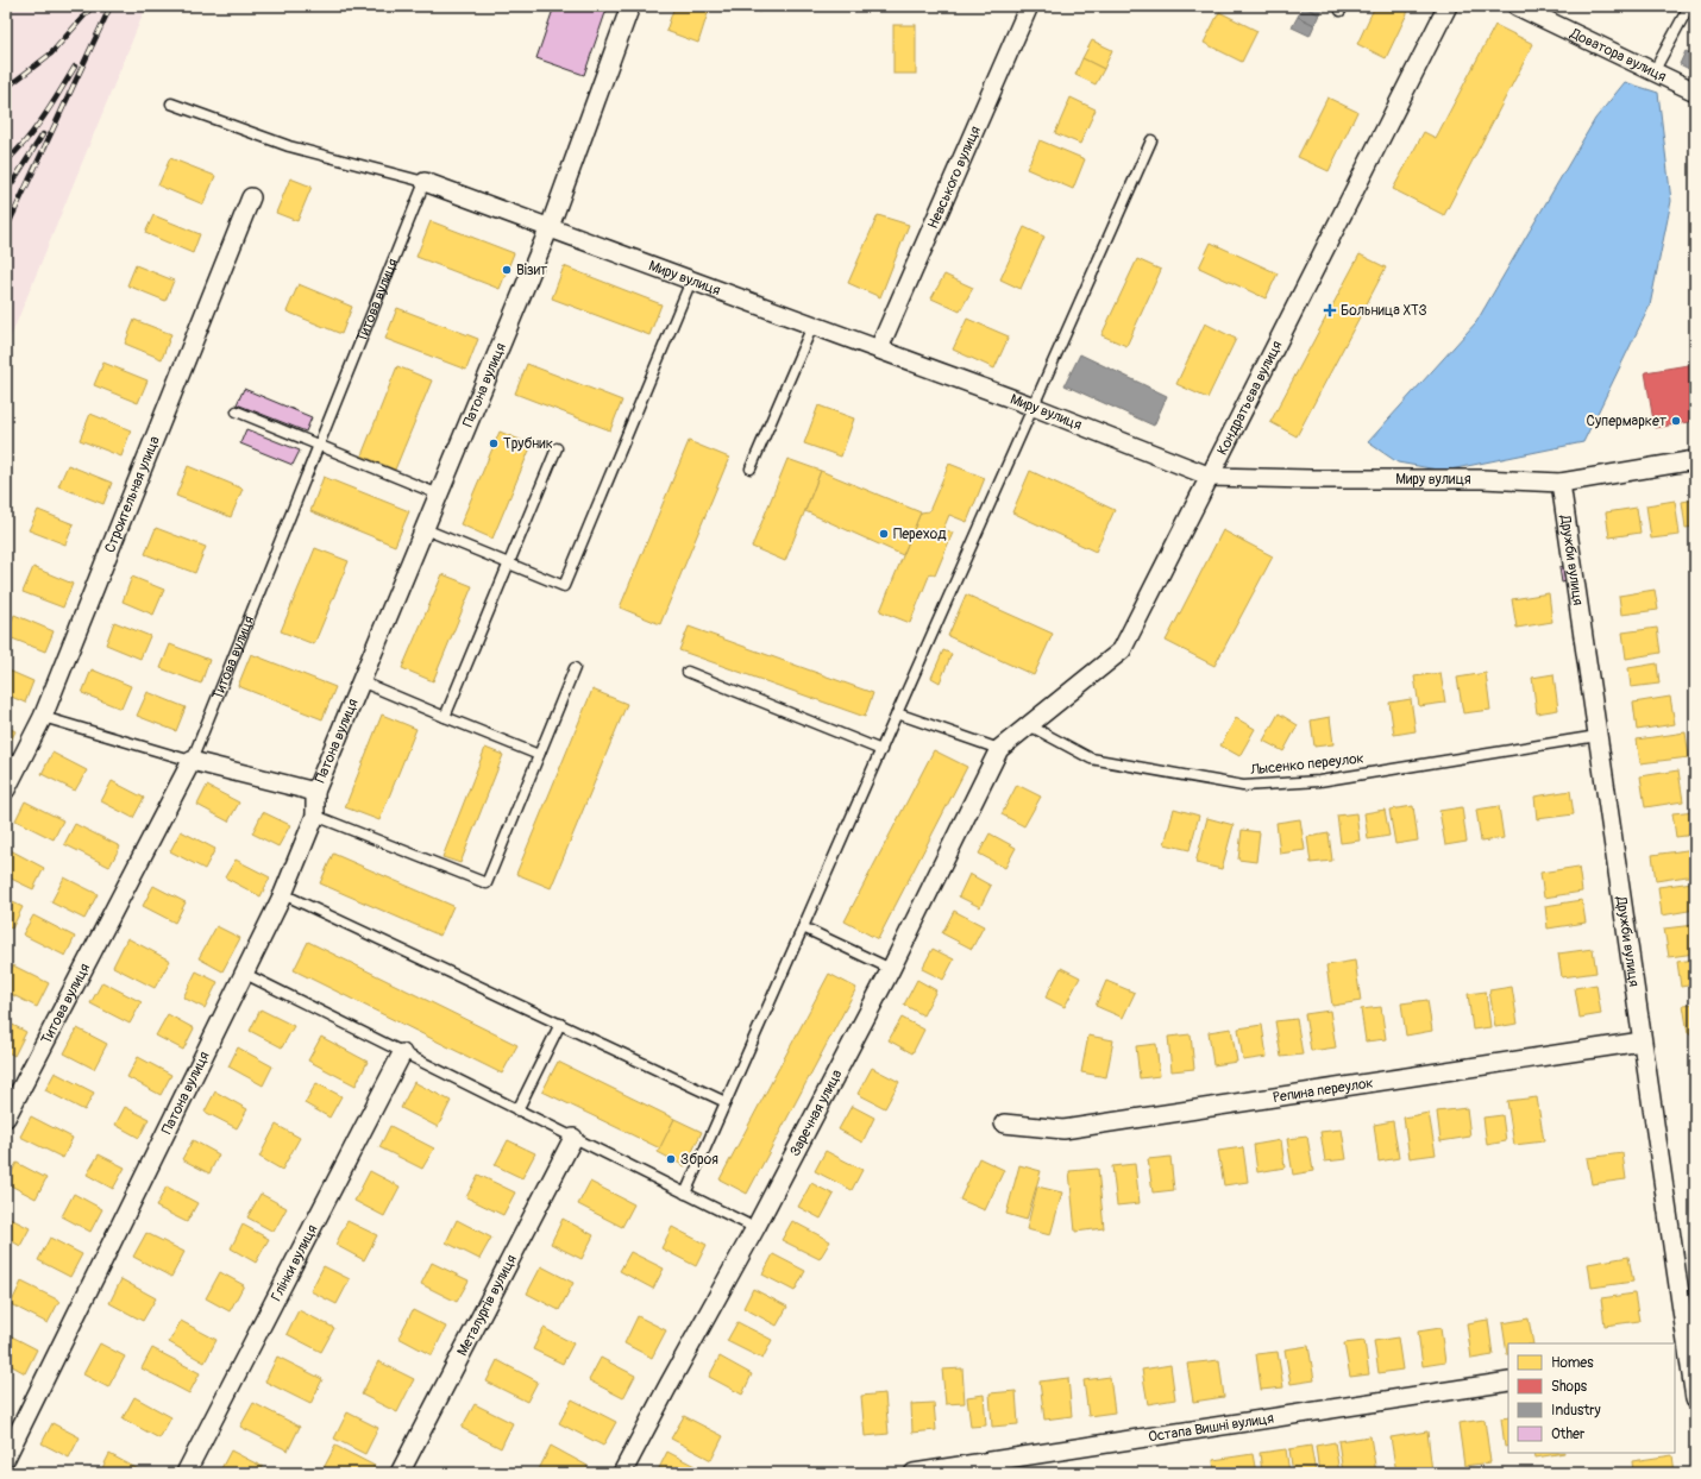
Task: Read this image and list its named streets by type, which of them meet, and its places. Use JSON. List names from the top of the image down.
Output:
{
  "streets": {
    "street": [
      "Доватора вулиця",
      "Невського вулиця",
      "Миру вулиця",
      "Титова вулиця",
      "Патона вулиця",
      "Кондратьєва вулиця",
      "Строительная улица",
      "Дружби вулиця",
      "Репина переулок",
      "Заречная улица",
      "Глінки вулиця",
      "Металургів вулиця",
      "Остапа Вишні вулиця"
    ],
    "lane": ["Лысенко переулок"]
  },
  "crossings": [
    ["Невського вулиця", "Миру вулиця"],
    ["Миру вулиця", "Титова вулиця"],
    ["Миру вулиця", "Патона вулиця"],
    ["Миру вулиця", "Кондратьєва вулиця"],
    ["Миру вулиця", "Дружби вулиця"],
    ["Кондратьєва вулиця", "Лысенко переулок"],
    ["Кондратьєва вулиця", "Заречная улица"],
    ["Дружби вулиця", "Лысенко переулок"],
    ["Дружби вулиця", "Репина переулок"]
  ],
  "places": {
    "other": [
      "Візит",
      "Супермаркет",
      "Трубник",
      "Переход",
      "Зброя"
    ],
    "health": ["Больница ХТЗ"]
  },
  "legend": [
    "Homes",
    "Shops",
    "Industry",
    "Other"
  ]
}
